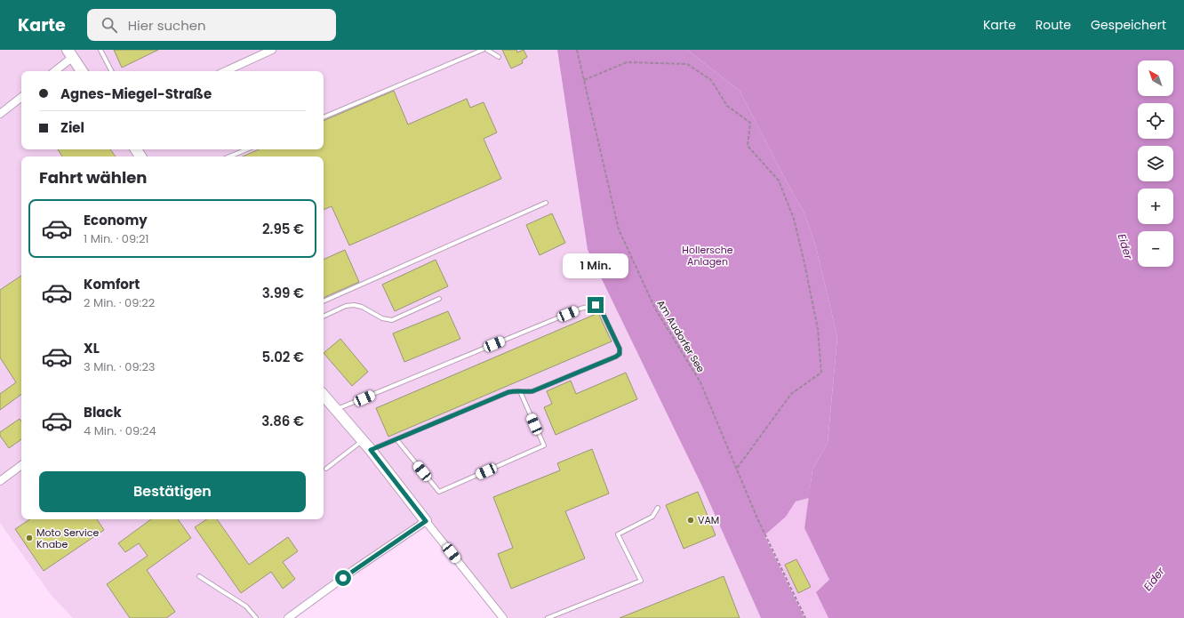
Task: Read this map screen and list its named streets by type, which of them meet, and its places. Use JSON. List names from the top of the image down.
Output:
{
  "streets": {
    "path": ["Am Audorfer See"]
  },
  "water": ["Eider"],
  "parks": ["Hollersche Anlagen"],
  "places": ["VAM", "Moto Service Knabe"],
  "north": "top left",
  "page": {
    "header": "Karte",
    "search": "Hier suchen",
    "nav": ["Karte", "Route", "Gespeichert"],
    "map_buttons": ["+", "−"],
    "banner": ["Agnes-Miegel-Straße", "Ziel"],
    "heading": "Fahrt wählen",
    "list": [
      {
        "name": "Economy",
        "note": "1 Min. · 09:21",
        "value": "2.95 €"
      },
      {
        "name": "Komfort",
        "note": "2 Min. · 09:22",
        "value": "3.99 €"
      },
      {
        "name": "XL",
        "note": "3 Min. · 09:23",
        "value": "5.02 €"
      },
      {
        "name": "Black",
        "note": "4 Min. · 09:24",
        "value": "3.86 €"
      }
    ],
    "bubble": "1 Min.",
    "buttons": "Bestätigen"
  }
}
